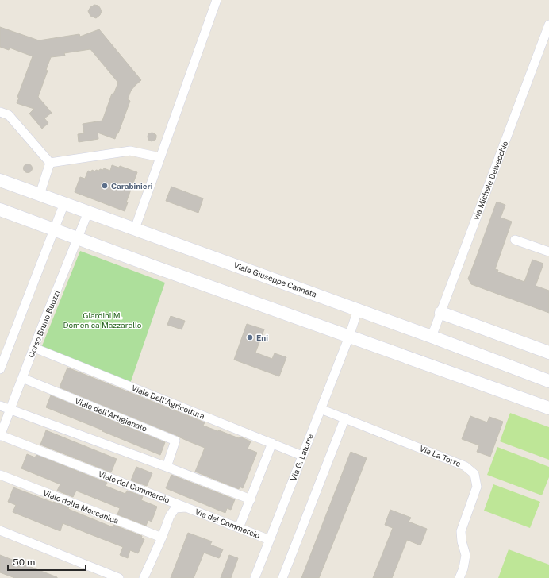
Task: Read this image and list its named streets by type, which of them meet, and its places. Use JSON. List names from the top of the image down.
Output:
{
  "streets": {
    "street": [
      "via Michele Delvecchio",
      "Viale Giuseppe Cannata",
      "Corso Bruno Buozzi",
      "Viale Dell'Agricoltura",
      "Viale dell'Artigianato",
      "Via La Torre",
      "Via G. Latorre",
      "Viale del Commercio",
      "Viale della Meccanica",
      "Via del Commercio"
    ]
  },
  "crossings": [
    ["via Michele Delvecchio", "Viale Giuseppe Cannata"],
    ["Viale Giuseppe Cannata", "Corso Bruno Buozzi"],
    ["Viale Giuseppe Cannata", "Via G. Latorre"],
    ["Corso Bruno Buozzi", "Viale Dell'Agricoltura"],
    ["Corso Bruno Buozzi", "Viale dell'Artigianato"],
    ["Corso Bruno Buozzi", "Viale del Commercio"],
    ["Viale Dell'Agricoltura", "Via G. Latorre"],
    ["Via La Torre", "Via G. Latorre"],
    ["Via G. Latorre", "Via del Commercio"],
    ["Viale del Commercio", "Viale della Meccanica"],
    ["Viale del Commercio", "Via del Commercio"]
  ],
  "parks": ["Giardini M. Domenica Mazzarello"],
  "places": ["Carabinieri", "Eni"],
  "scale_bar": "50 m"
}
